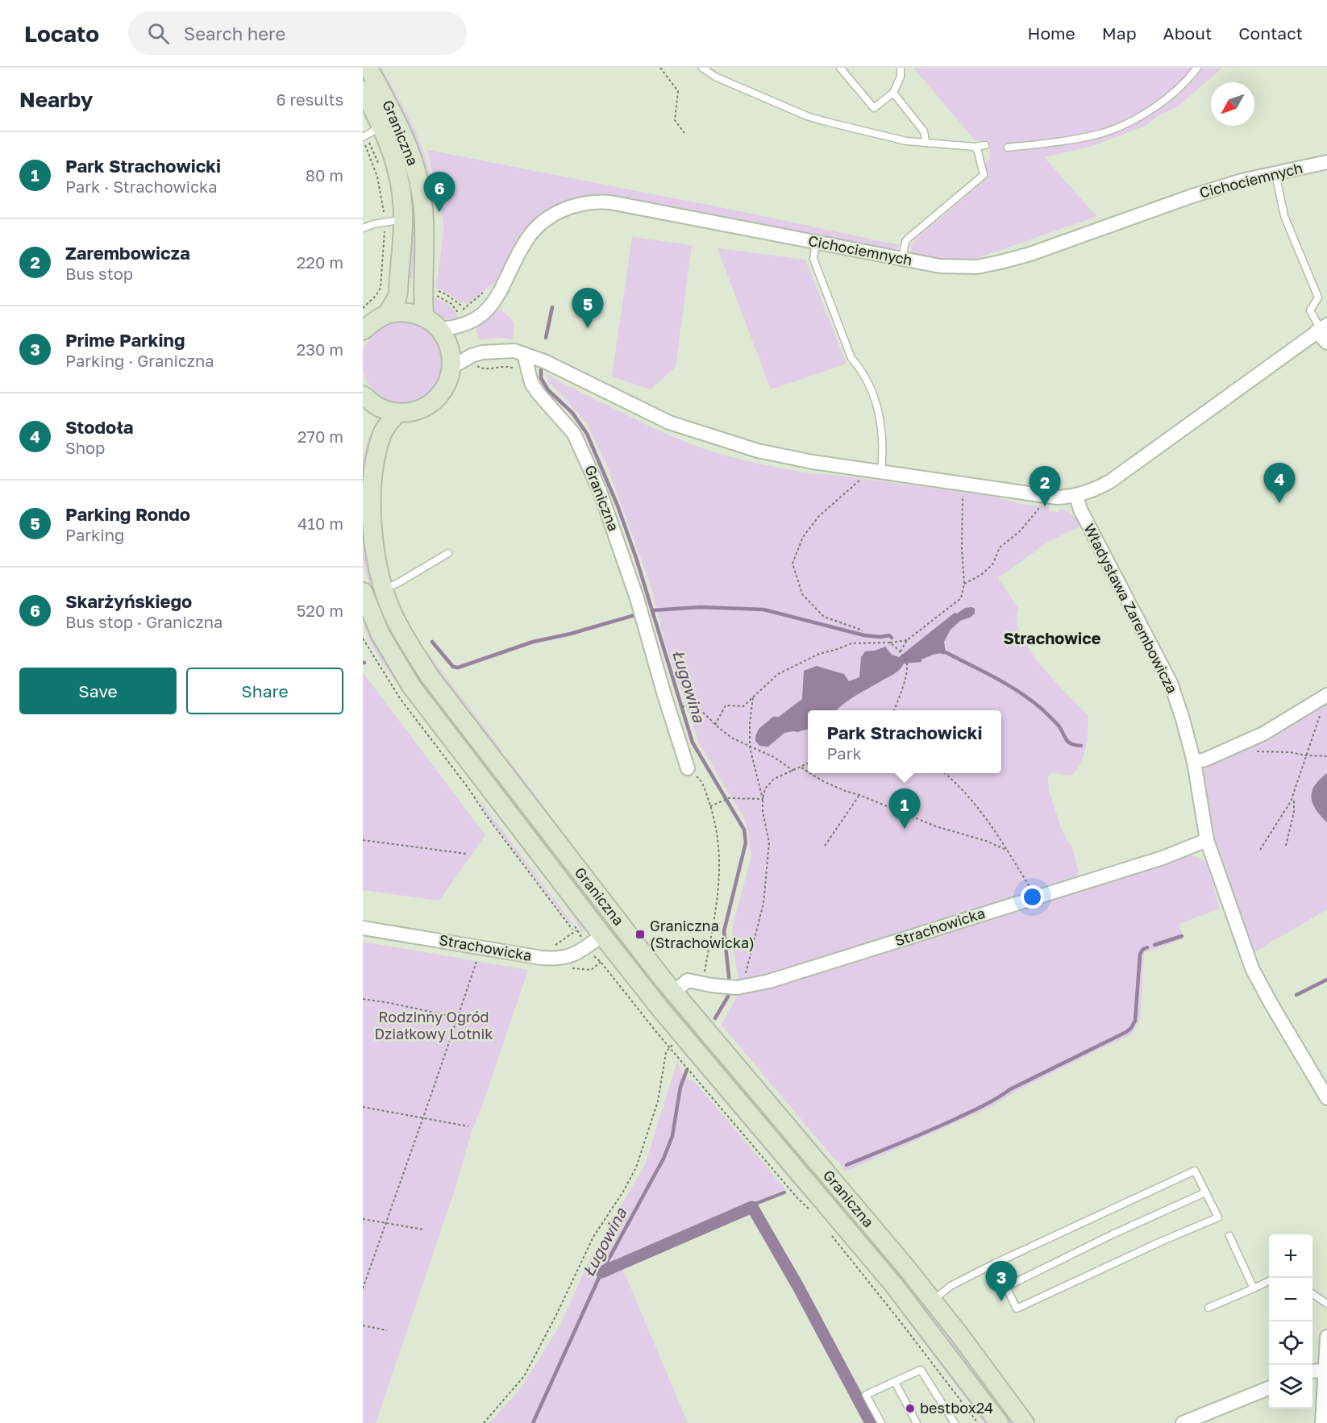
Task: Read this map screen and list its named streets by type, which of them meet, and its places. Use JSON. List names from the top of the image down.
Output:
{
  "streets": {
    "main road": ["Graniczna"],
    "street": ["Cichociemnych", "Władysława Zarembowicza", "Strachowicka"]
  },
  "crossings": [
    ["Graniczna", "Strachowicka"],
    ["Władysława Zarembowicza", "Strachowicka"]
  ],
  "districts": ["Strachowice"],
  "water": ["Ługowina"],
  "parks": ["Rodzinny Ogród Działkowy Lotnik"],
  "places": {
    "transit": ["Graniczna (Strachowicka)"],
    "other": ["bestbox24"]
  },
  "north": "bottom left",
  "page": {
    "header": "Locato",
    "search": "Search here",
    "nav": [
      "Home",
      "Map",
      "About",
      "Contact"
    ],
    "heading": ["Nearby", "6 results"],
    "list": [
      {
        "mark": "1",
        "name": "Park Strachowicki",
        "note": "Park · Strachowicka",
        "value": "80 m"
      },
      {
        "mark": "2",
        "name": "Zarembowicza",
        "note": "Bus stop",
        "value": "220 m"
      },
      {
        "mark": "3",
        "name": "Prime Parking",
        "note": "Parking · Graniczna",
        "value": "230 m"
      },
      {
        "mark": "4",
        "name": "Stodoła",
        "note": "Shop",
        "value": "270 m"
      },
      {
        "mark": "5",
        "name": "Parking Rondo",
        "note": "Parking",
        "value": "410 m"
      },
      {
        "mark": "6",
        "name": "Skarżyńskiego",
        "note": "Bus stop · Graniczna",
        "value": "520 m"
      }
    ],
    "pins": [
      "6",
      "5",
      "4",
      "2",
      "1",
      "3"
    ],
    "buttons": ["Save", "Share"],
    "popup": ["Park Strachowicki", "Park"],
    "map_buttons": ["+", "−"]
  }
}
